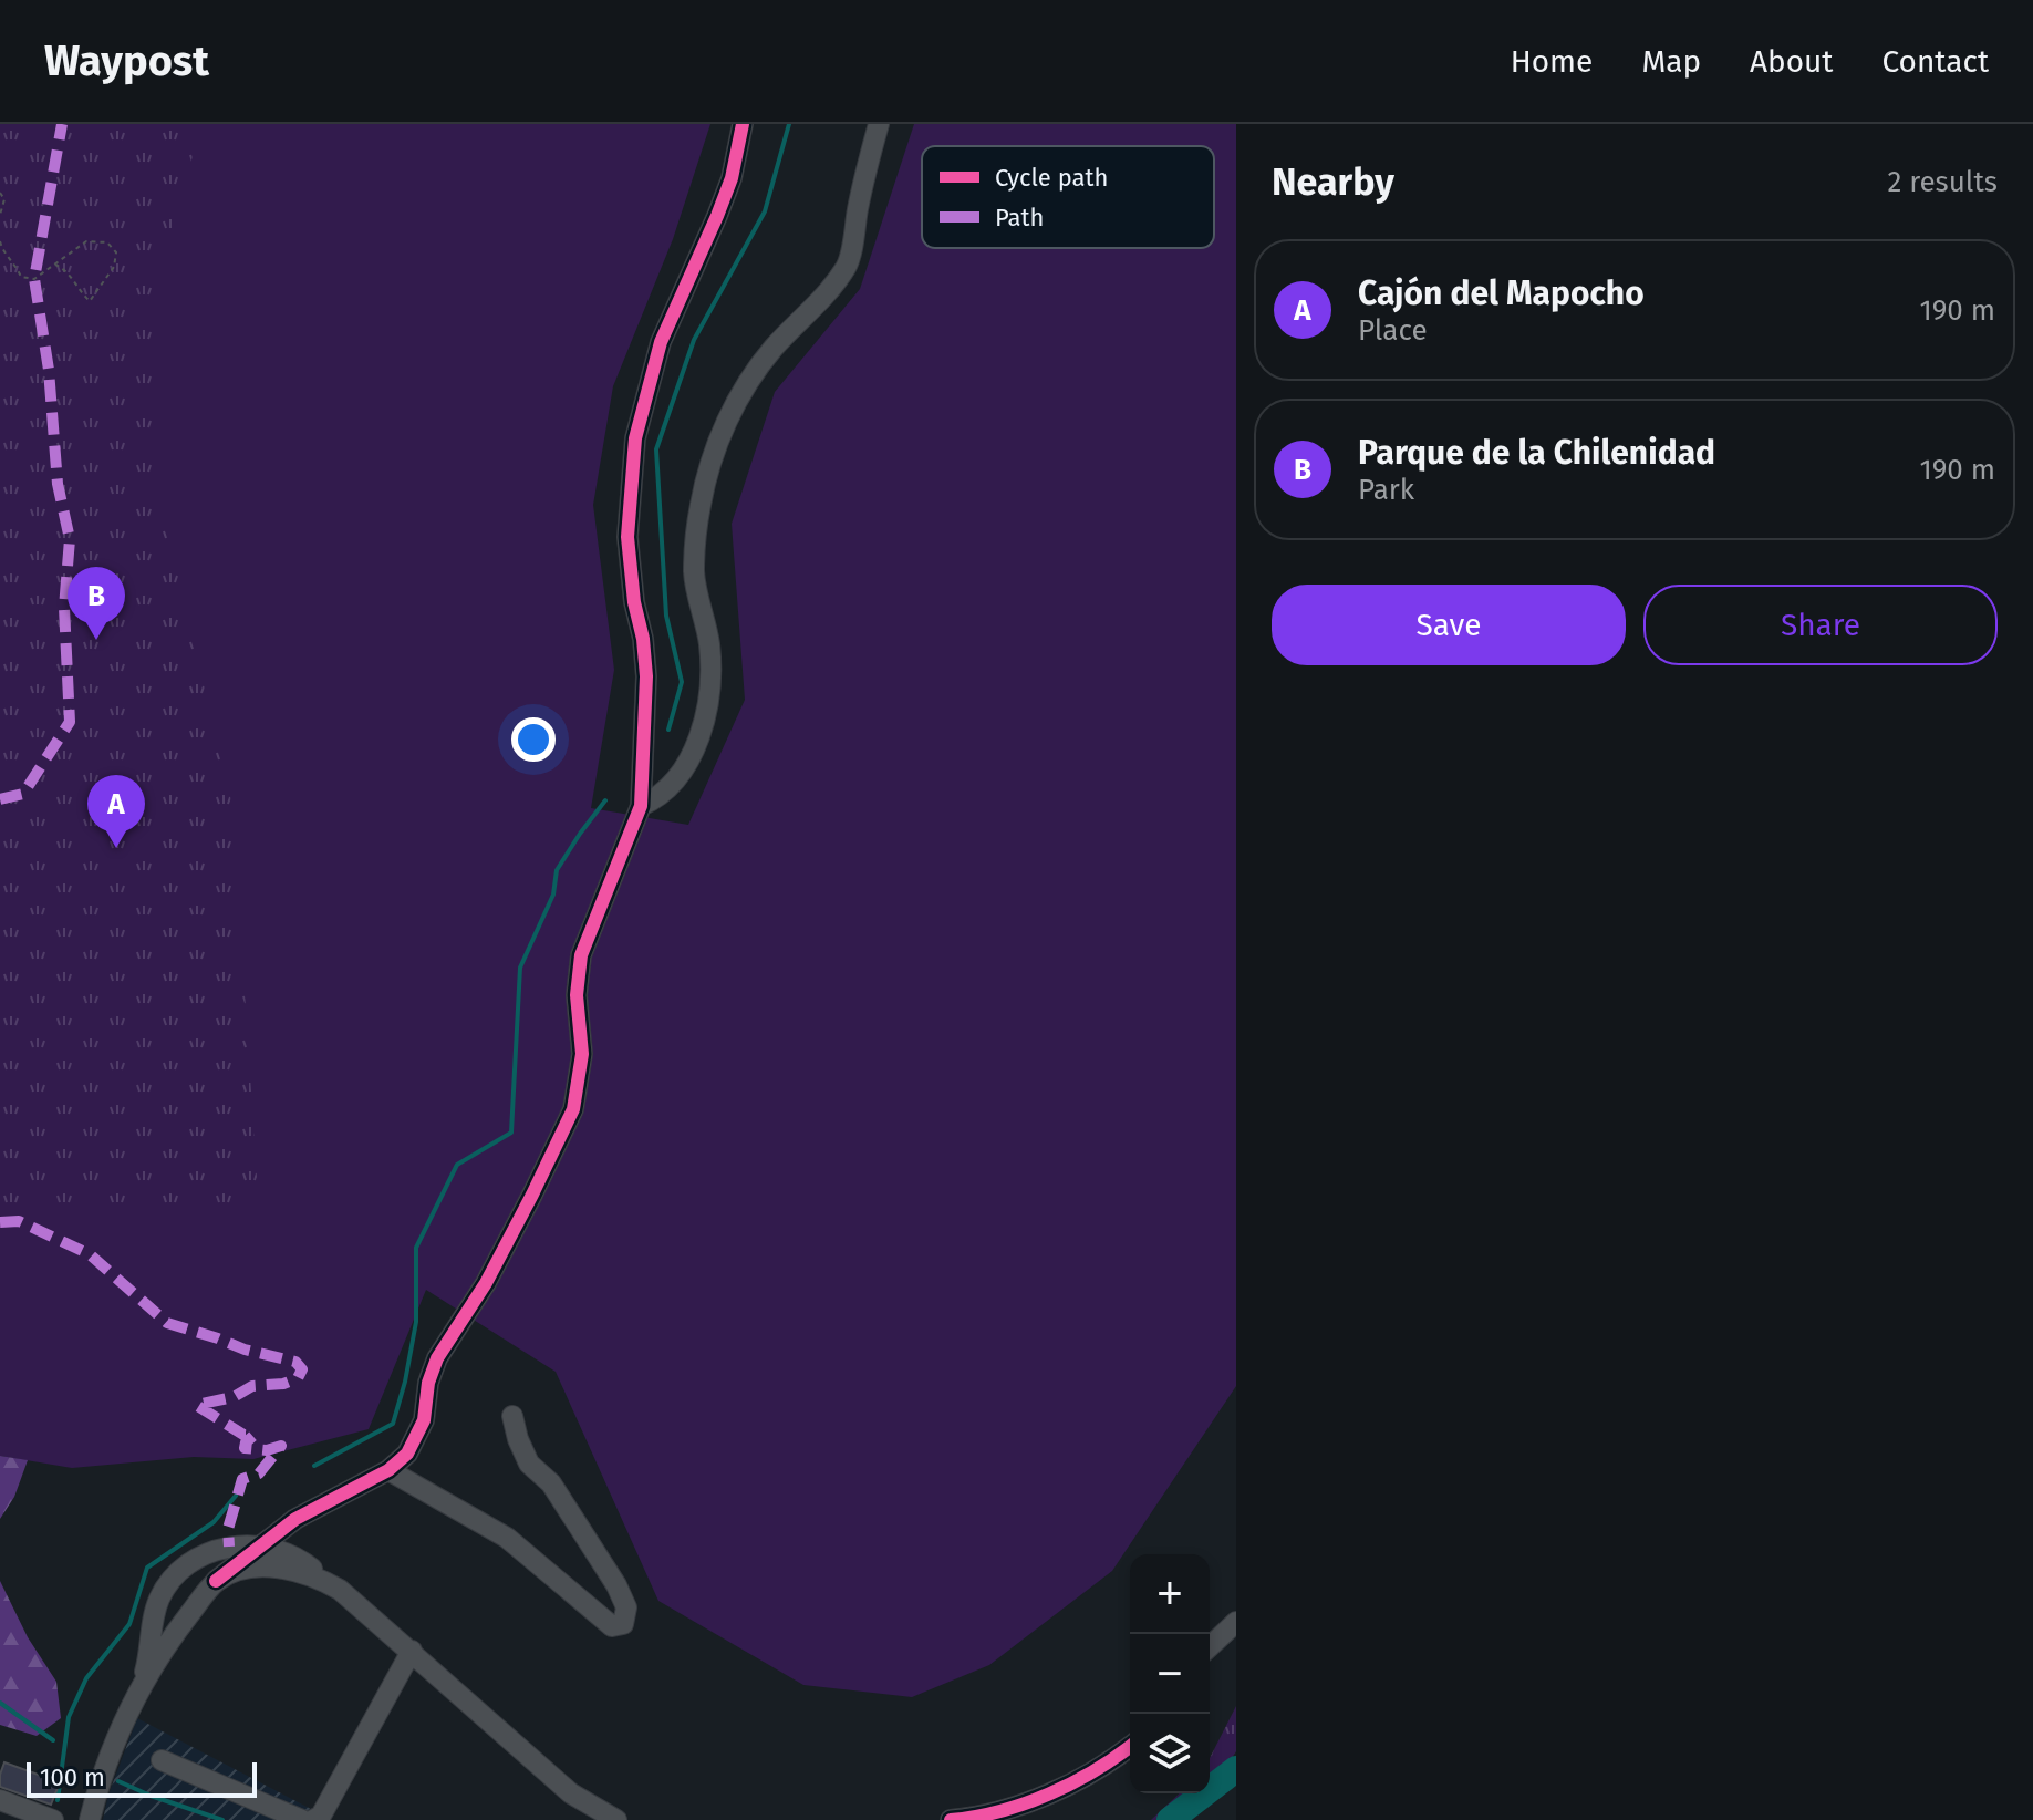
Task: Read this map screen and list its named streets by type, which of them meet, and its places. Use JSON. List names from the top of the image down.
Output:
{
  "legend": ["Cycle path", "Path"],
  "scale_bar": "100 m",
  "page": {
    "header": "Waypost",
    "nav": [
      "Home",
      "Map",
      "About",
      "Contact"
    ],
    "heading": ["Nearby", "2 results"],
    "list": [
      {
        "mark": "A",
        "name": "Cajón del Mapocho",
        "note": "Place",
        "value": "190 m"
      },
      {
        "mark": "B",
        "name": "Parque de la Chilenidad",
        "note": "Park",
        "value": "190 m"
      }
    ],
    "buttons": ["Save", "Share"],
    "pins": ["B", "A"],
    "map_buttons": ["+", "−"],
    "scale": "100 m"
  }
}
